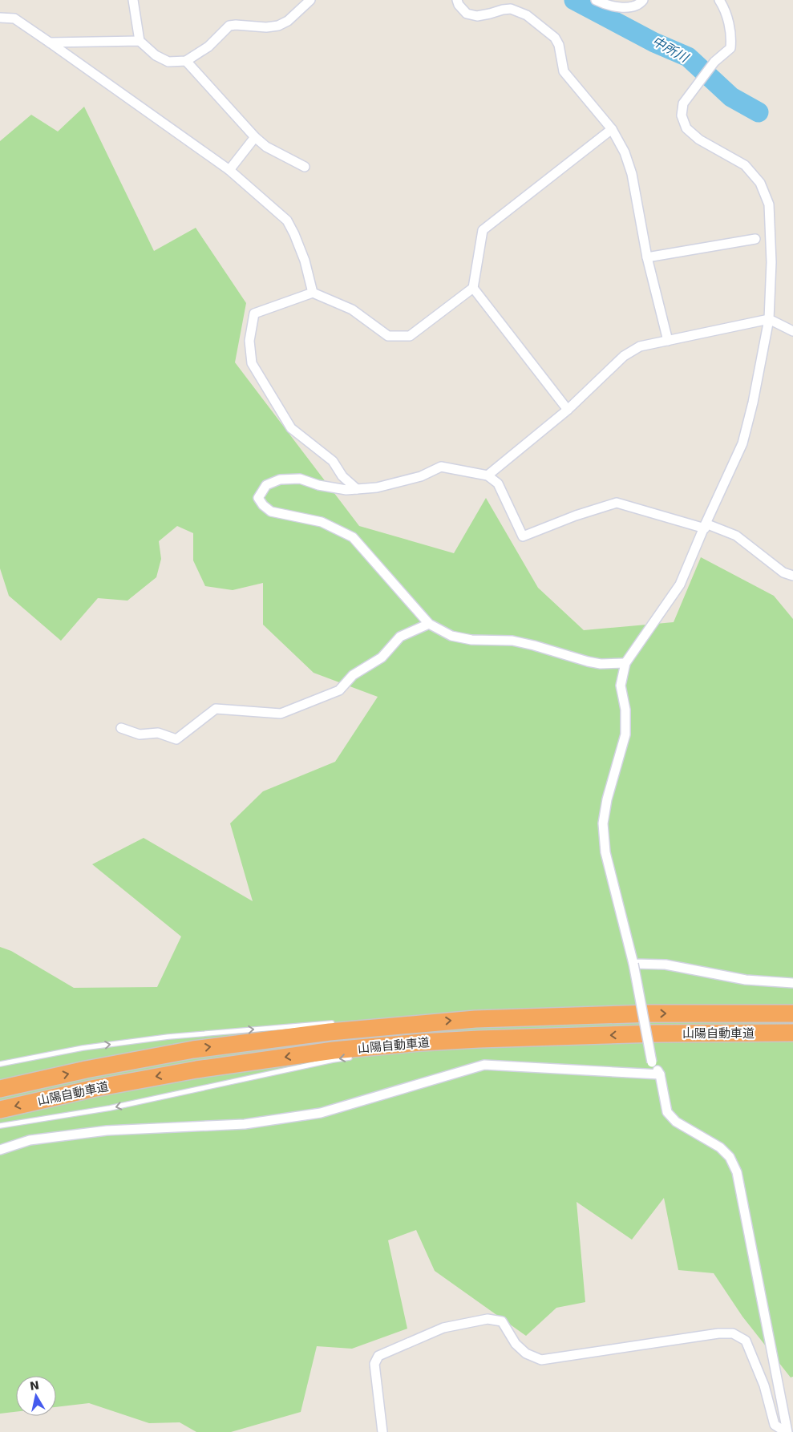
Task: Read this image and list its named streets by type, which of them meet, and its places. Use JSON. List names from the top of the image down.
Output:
{
  "streets": {
    "highway": ["山陽自動車道"]
  },
  "water": ["中所川"],
  "north": "top"
}
